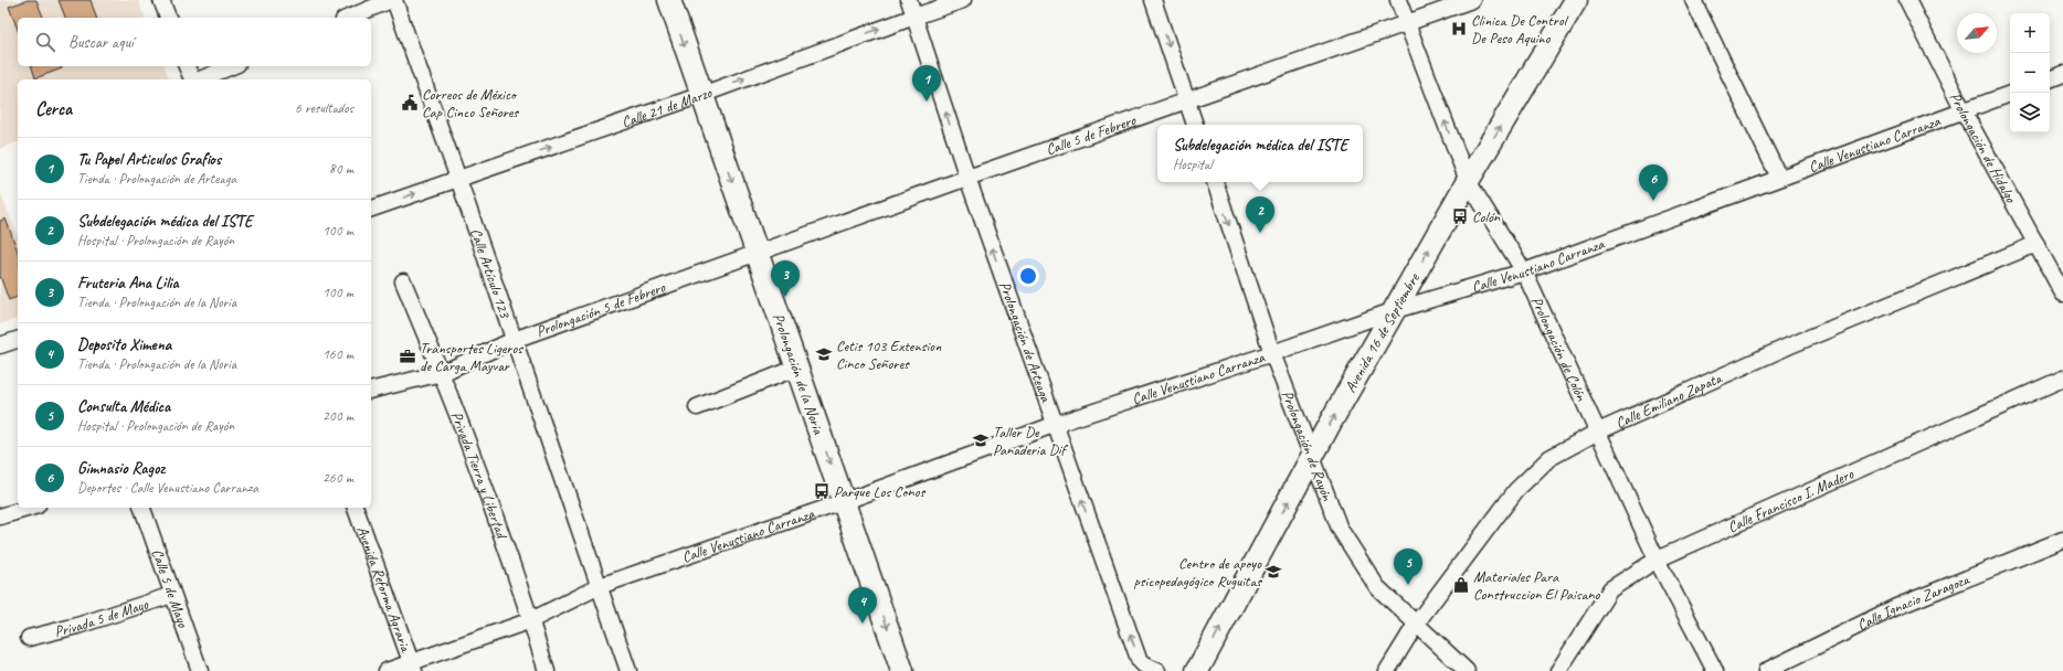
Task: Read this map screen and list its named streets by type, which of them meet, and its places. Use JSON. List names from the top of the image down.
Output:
{
  "streets": {
    "main road": ["Avenida 16 de Septiembre", "Prolongación de la Noria"],
    "street": [
      "Calle 21 de Marzo",
      "Calle 5 de Febrero",
      "Calle Venustiano Carranza",
      "Prolongación de Hidalgo",
      "Calle Artículo 123",
      "Prolongación 5 de Febrero",
      "Prolongación de Arteaga",
      "Prolongación de Colón",
      "Calle Emiliano Zapata",
      "Prolongación de Rayón",
      "Privada Tierra y Libertad",
      "Calle Francisco I. Madero",
      "Calle 5 de Mayo",
      "Avenida Reforma Agraria",
      "Calle Ignacio Zaragoza",
      "Privada 5 de Mayo"
    ]
  },
  "crossings": [
    ["Calle 21 de Marzo", "Calle Artículo 123"],
    ["Calle 21 de Marzo", "Prolongación de Arteaga"],
    ["Calle 21 de Marzo", "Prolongación de la Noria"],
    ["Calle 5 de Febrero", "Prolongación 5 de Febrero"],
    ["Calle 5 de Febrero", "Prolongación de Arteaga"],
    ["Calle 5 de Febrero", "Prolongación de Colón"],
    ["Calle 5 de Febrero", "Prolongación de la Noria"],
    ["Calle Venustiano Carranza", "Prolongación de Hidalgo"],
    ["Calle Venustiano Carranza", "Calle Artículo 123"],
    ["Calle Venustiano Carranza", "Avenida 16 de Septiembre"],
    ["Calle Venustiano Carranza", "Prolongación de Arteaga"],
    ["Calle Venustiano Carranza", "Prolongación de Colón"],
    ["Calle Venustiano Carranza", "Prolongación de la Noria"],
    ["Calle Venustiano Carranza", "Prolongación de Rayón"],
    ["Calle Venustiano Carranza", "Privada Tierra y Libertad"],
    ["Calle Venustiano Carranza", "Avenida Reforma Agraria"],
    ["Prolongación de Hidalgo", "Calle Emiliano Zapata"],
    ["Calle Artículo 123", "Prolongación 5 de Febrero"],
    ["Prolongación 5 de Febrero", "Prolongación de la Noria"],
    ["Prolongación 5 de Febrero", "Privada Tierra y Libertad"],
    ["Avenida 16 de Septiembre", "Prolongación de Colón"],
    ["Avenida 16 de Septiembre", "Prolongación de Rayón"],
    ["Prolongación de Colón", "Calle Emiliano Zapata"],
    ["Prolongación de Colón", "Calle Francisco I. Madero"],
    ["Calle Emiliano Zapata", "Prolongación de Rayón"],
    ["Calle 5 de Mayo", "Privada 5 de Mayo"]
  ],
  "one_way": [
    "Calle 21 de Marzo",
    "Avenida 16 de Septiembre",
    "Prolongación de Arteaga",
    "Prolongación de la Noria"
  ],
  "places": {
    "hospital": ["Clinica De Control De Peso Aquino"],
    "public building": ["Correos de México Cap Cinco Señores"],
    "bus stop": ["Colón", "Parque Los Conos"],
    "school or university": ["Cetis 103 Extension Cinco Señores", "Taller De Panaderia Dif", "Centro de apoyo psicopedagógico Ruguitas"],
    "office": ["Transportes Ligeros de Carga Mayvar"],
    "shop": ["Materiales Para Construccion El Paisano"]
  },
  "north": "top right",
  "page": {
    "map_buttons": ["+", "−"],
    "search": "Buscar aquí",
    "pins": [
      "1",
      "6",
      "2",
      "3",
      "5",
      "4"
    ],
    "heading": ["Cerca", "6 resultados"],
    "popup": ["Subdelegación médica del ISTE", "Hospital"],
    "list": [
      {
        "mark": "1",
        "name": "Tu Papel Articulos Grafios",
        "note": "Tienda · Prolongación de Arteaga",
        "value": "80 m"
      },
      {
        "mark": "2",
        "name": "Subdelegación médica del ISTE",
        "note": "Hospital · Prolongación de Rayón",
        "value": "100 m"
      },
      {
        "mark": "3",
        "name": "Fruteria Ana Lilia",
        "note": "Tienda · Prolongación de la Noria",
        "value": "100 m"
      },
      {
        "mark": "4",
        "name": "Deposito Ximena",
        "note": "Tienda · Prolongación de la Noria",
        "value": "160 m"
      },
      {
        "mark": "5",
        "name": "Consulta Médica",
        "note": "Hospital · Prolongación de Rayón",
        "value": "200 m"
      },
      {
        "mark": "6",
        "name": "Gimnasio Ragoz",
        "note": "Deportes · Calle Venustiano Carranza",
        "value": "260 m"
      }
    ]
  }
}
